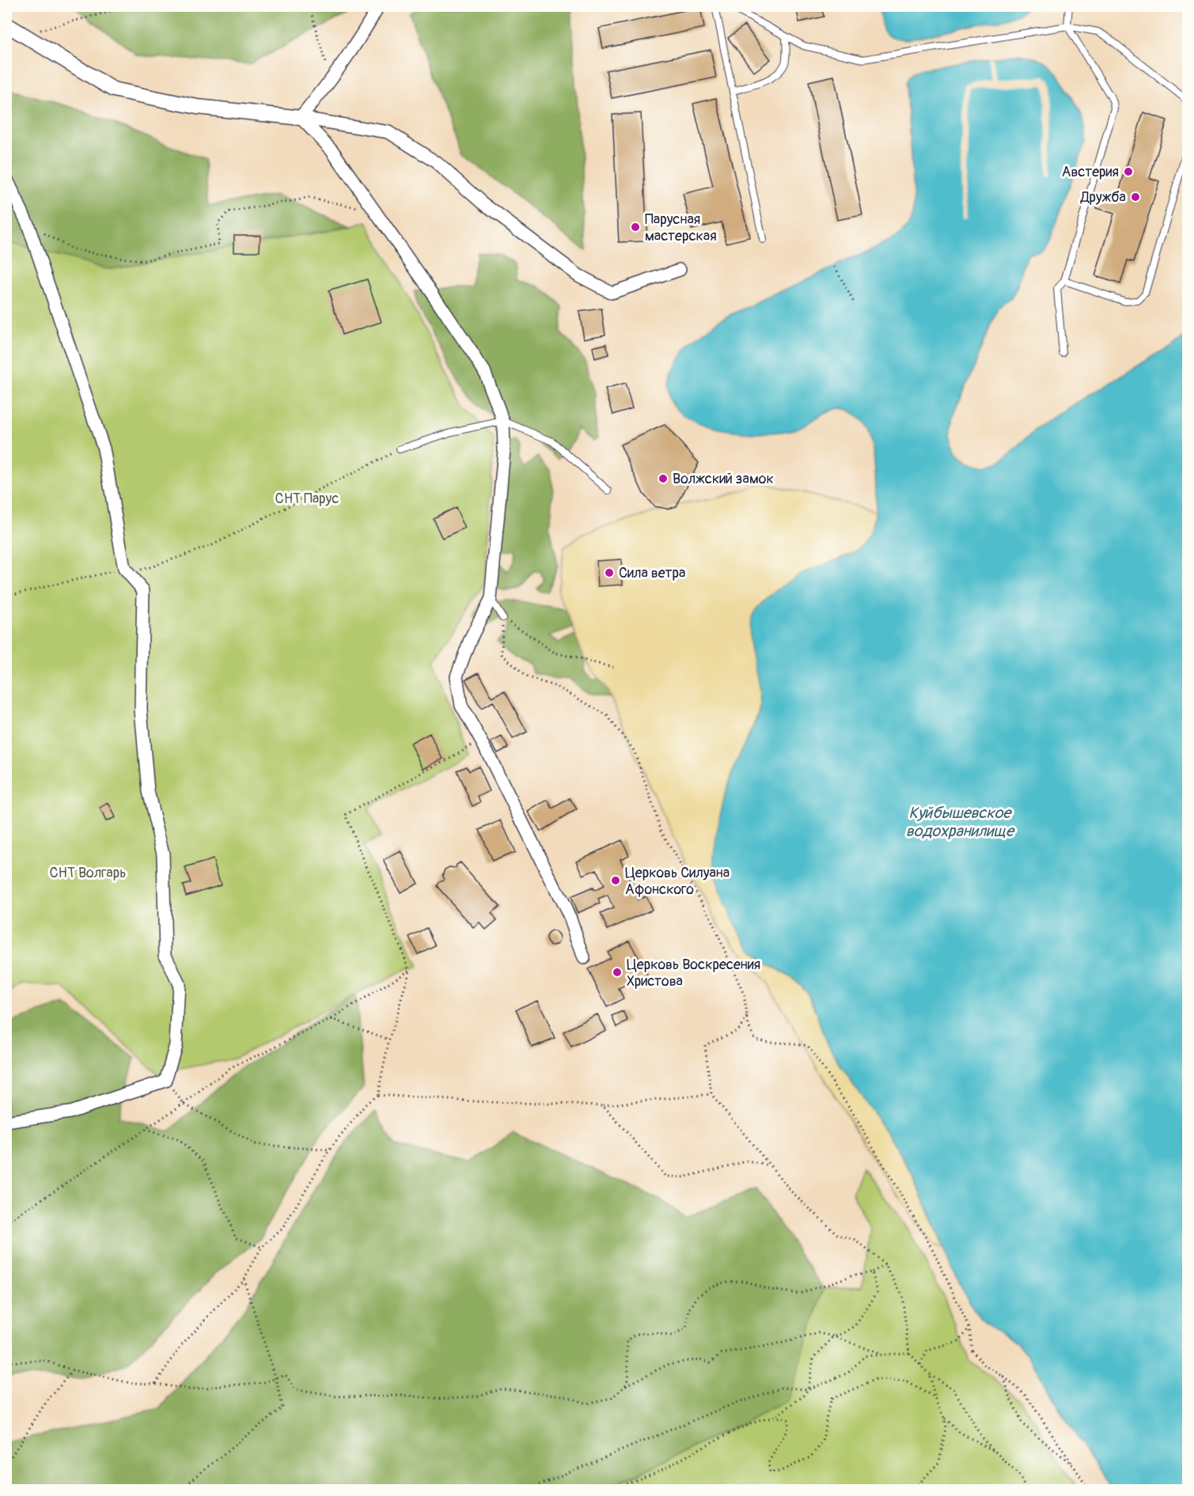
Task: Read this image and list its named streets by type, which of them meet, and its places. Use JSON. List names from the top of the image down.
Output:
{
  "water": ["Куйбышевское водохранилище"],
  "parks": ["СНТ Парус", "СНТ Волгарь"],
  "places": [
    "Австерия",
    "Дружба",
    "Парусная мастерская",
    "Волжский замок",
    "Сила ветра",
    "Церковь Силуана Афонского",
    "Церковь Воскресения Христова"
  ]
}
